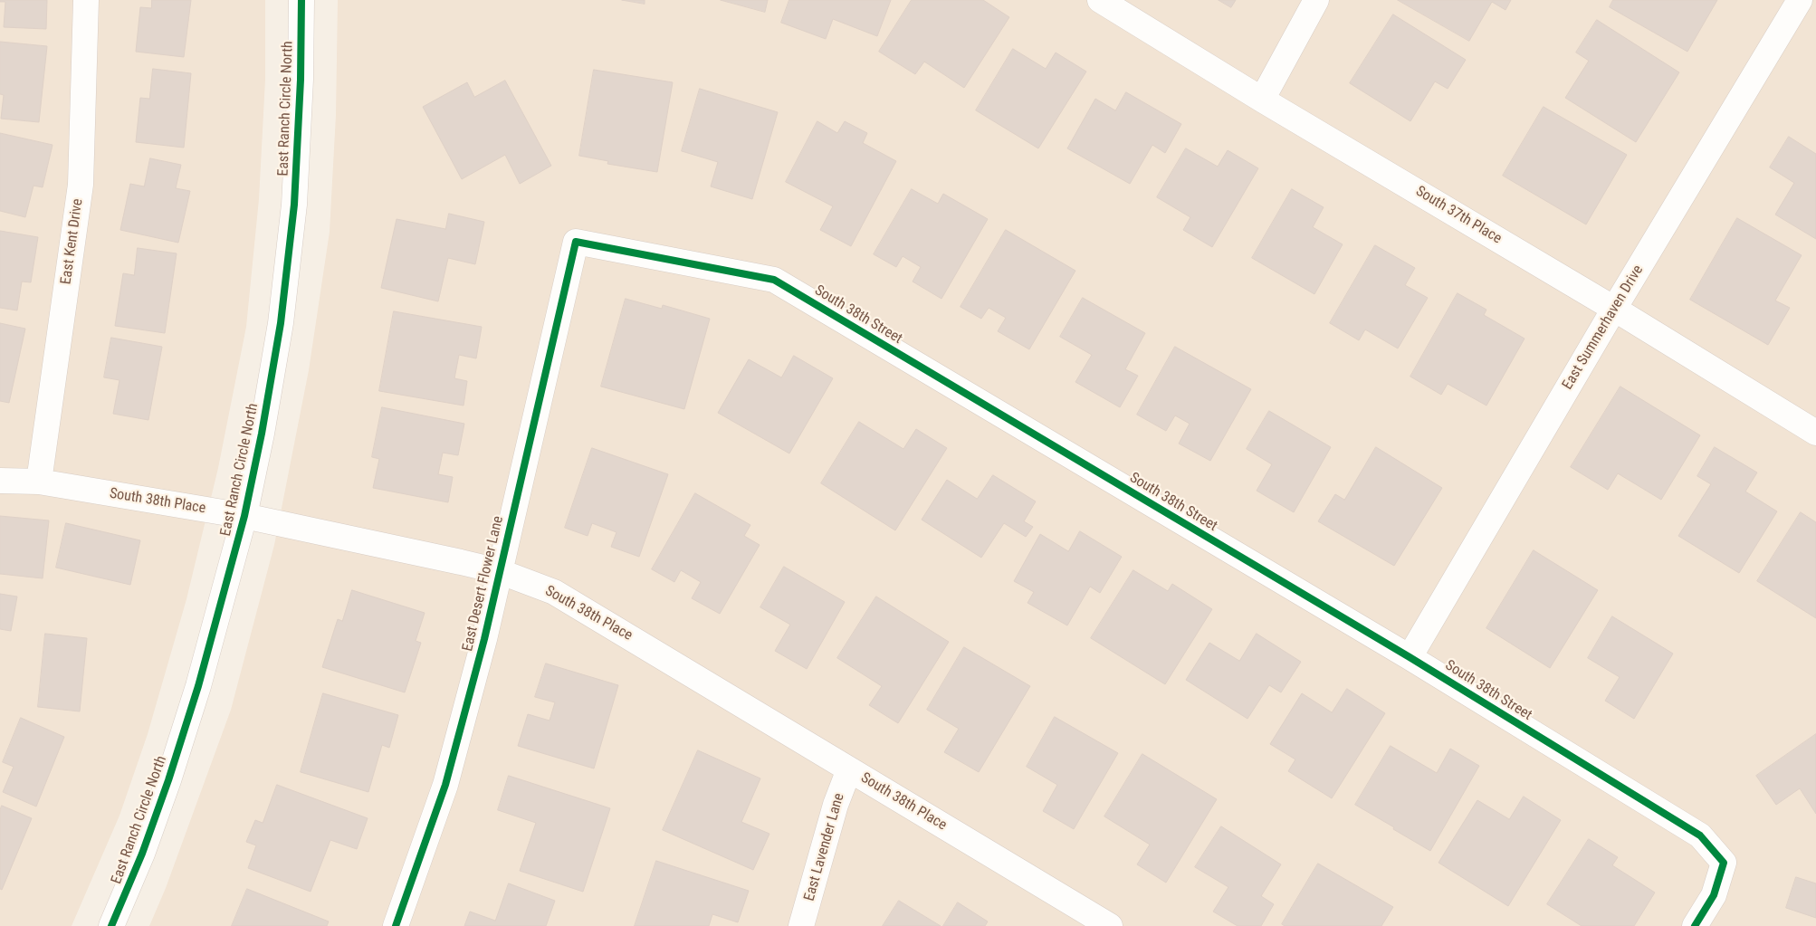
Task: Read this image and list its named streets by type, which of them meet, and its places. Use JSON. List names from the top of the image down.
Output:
{
  "streets": {
    "street": [
      "East Ranch Circle North",
      "South 37th Place",
      "East Kent Drive",
      "South 38th Street",
      "East Summerhaven Drive",
      "South 38th Place",
      "East Desert Flower Lane",
      "East Lavender Lane"
    ]
  },
  "crossings": [
    ["East Ranch Circle North", "South 38th Place"],
    ["South 37th Place", "East Summerhaven Drive"],
    ["East Kent Drive", "South 38th Place"],
    ["South 38th Street", "East Summerhaven Drive"],
    ["South 38th Street", "East Desert Flower Lane"],
    ["South 38th Place", "East Desert Flower Lane"],
    ["South 38th Place", "East Lavender Lane"]
  ]
}
